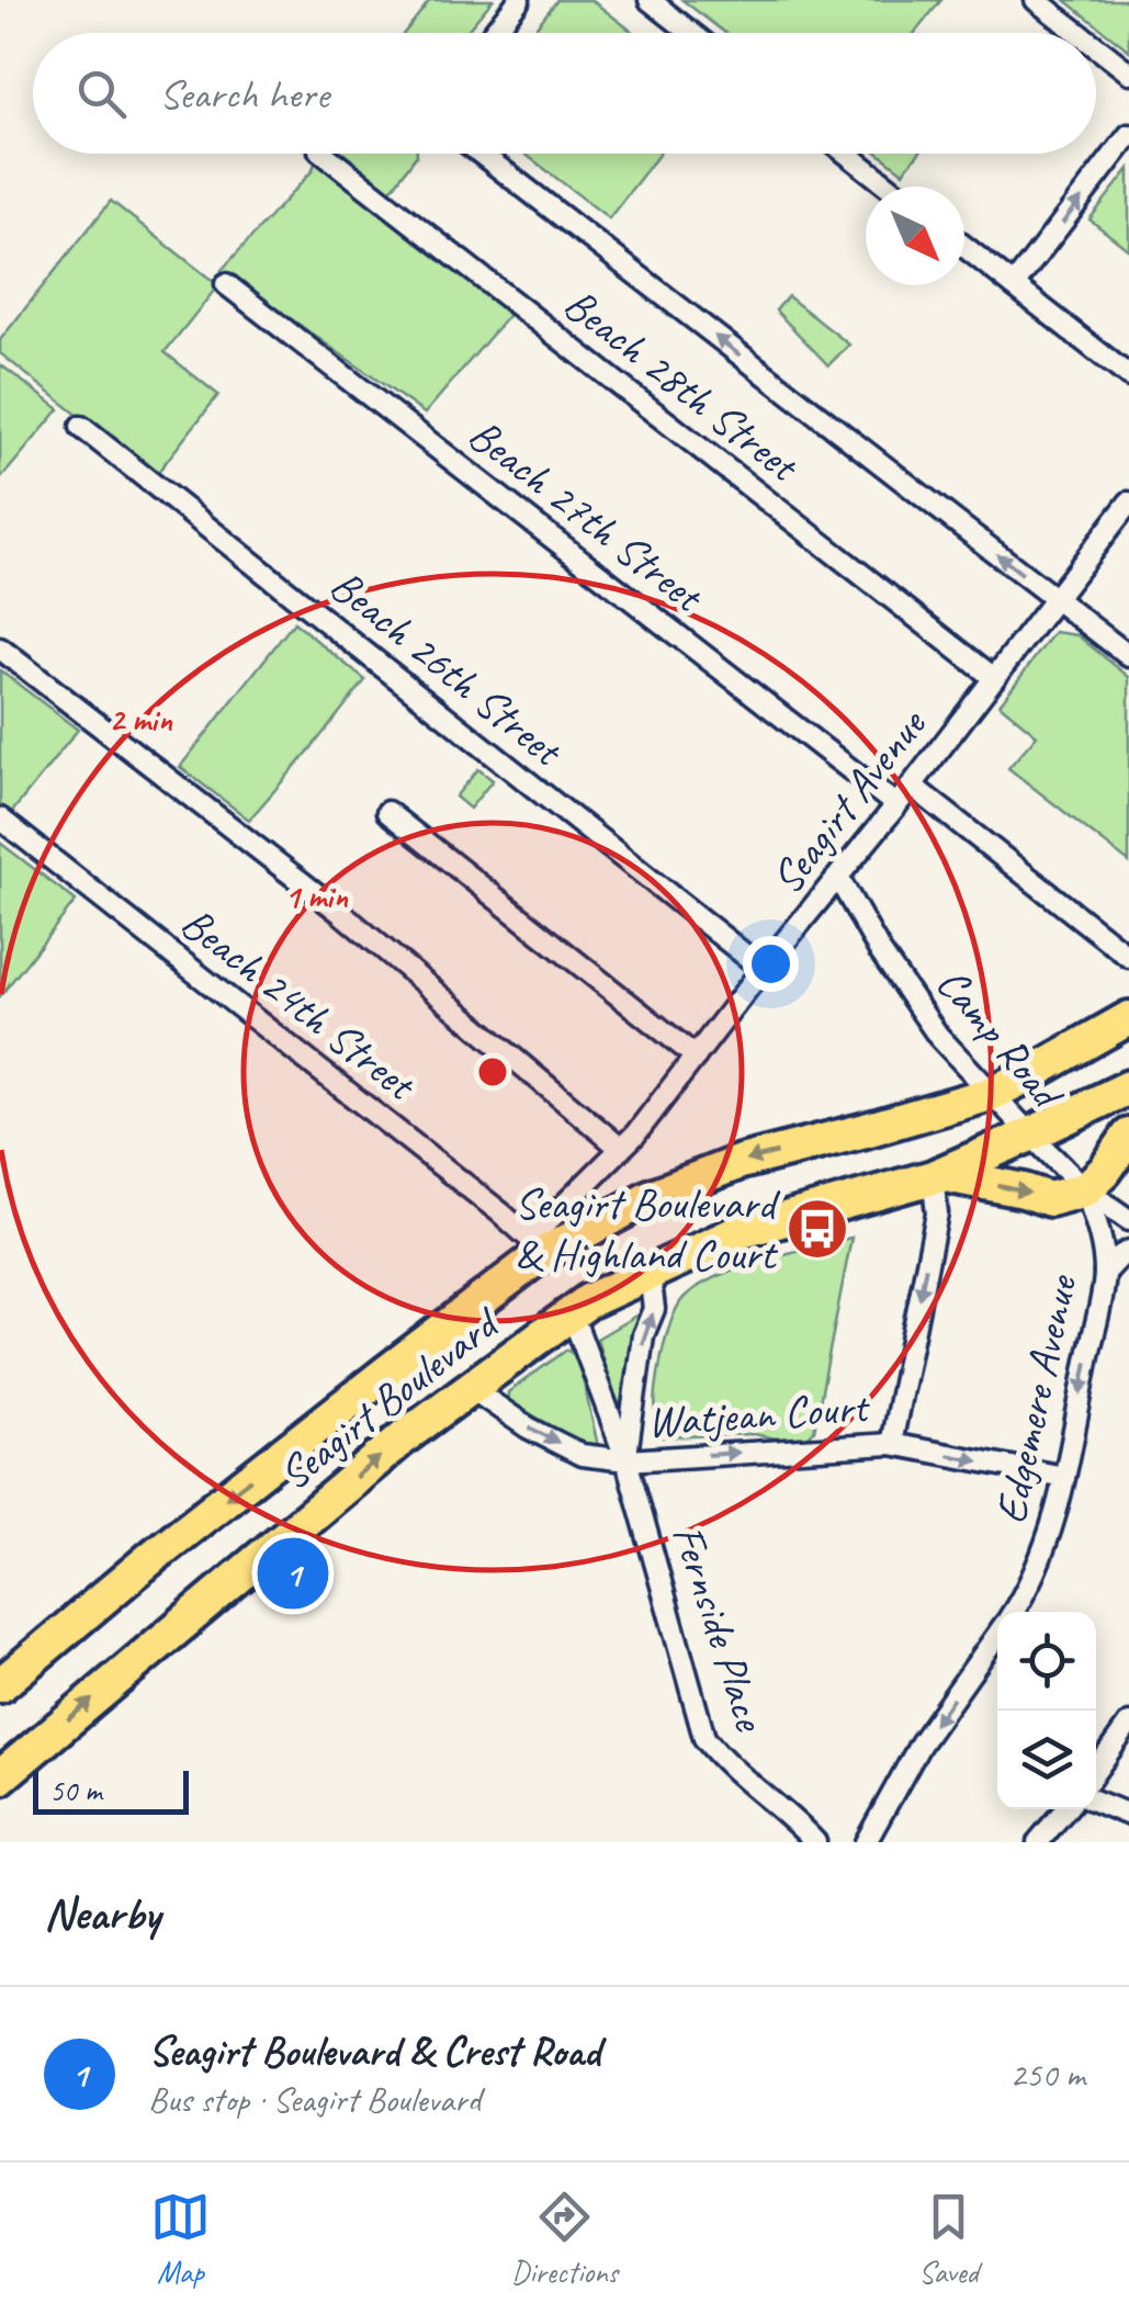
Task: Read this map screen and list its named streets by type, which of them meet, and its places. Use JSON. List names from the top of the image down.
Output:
{
  "streets": {
    "main road": ["Seagirt Boulevard"],
    "street": [
      "Beach 28th Street",
      "Beach 27th Street",
      "Beach 26th Street",
      "Seagirt Avenue",
      "Beach 24th Street",
      "Camp Road",
      "Edgemere Avenue",
      "Watjean Court",
      "Fernside Place"
    ]
  },
  "crossings": [
    ["Beach 28th Street", "Seagirt Avenue"],
    ["Beach 27th Street", "Seagirt Avenue"],
    ["Beach 26th Street", "Seagirt Avenue"],
    ["Seagirt Avenue", "Beach 24th Street"],
    ["Seagirt Avenue", "Camp Road"],
    ["Seagirt Avenue", "Seagirt Boulevard"],
    ["Beach 24th Street", "Seagirt Boulevard"],
    ["Camp Road", "Seagirt Boulevard"],
    ["Camp Road", "Edgemere Avenue"],
    ["Seagirt Boulevard", "Watjean Court"],
    ["Seagirt Boulevard", "Fernside Place"],
    ["Edgemere Avenue", "Watjean Court"],
    ["Watjean Court", "Fernside Place"]
  ],
  "one_way": ["Edgemere Avenue", "Watjean Court"],
  "places": {
    "bus stop": ["Seagirt Boulevard & Highland Court"]
  },
  "scale_bar": "50 m",
  "north": "bottom right",
  "page": {
    "search": "Search here",
    "pins": "1",
    "scale": "50 m",
    "heading": "Nearby",
    "list": [
      {
        "mark": "1",
        "name": "Seagirt Boulevard & Crest Road",
        "note": "Bus stop · Seagirt Boulevard",
        "value": "250 m"
      }
    ],
    "nav": ["Map", "Directions", "Saved"]
  },
  "rings": ["2 min", "1 min"]
}
